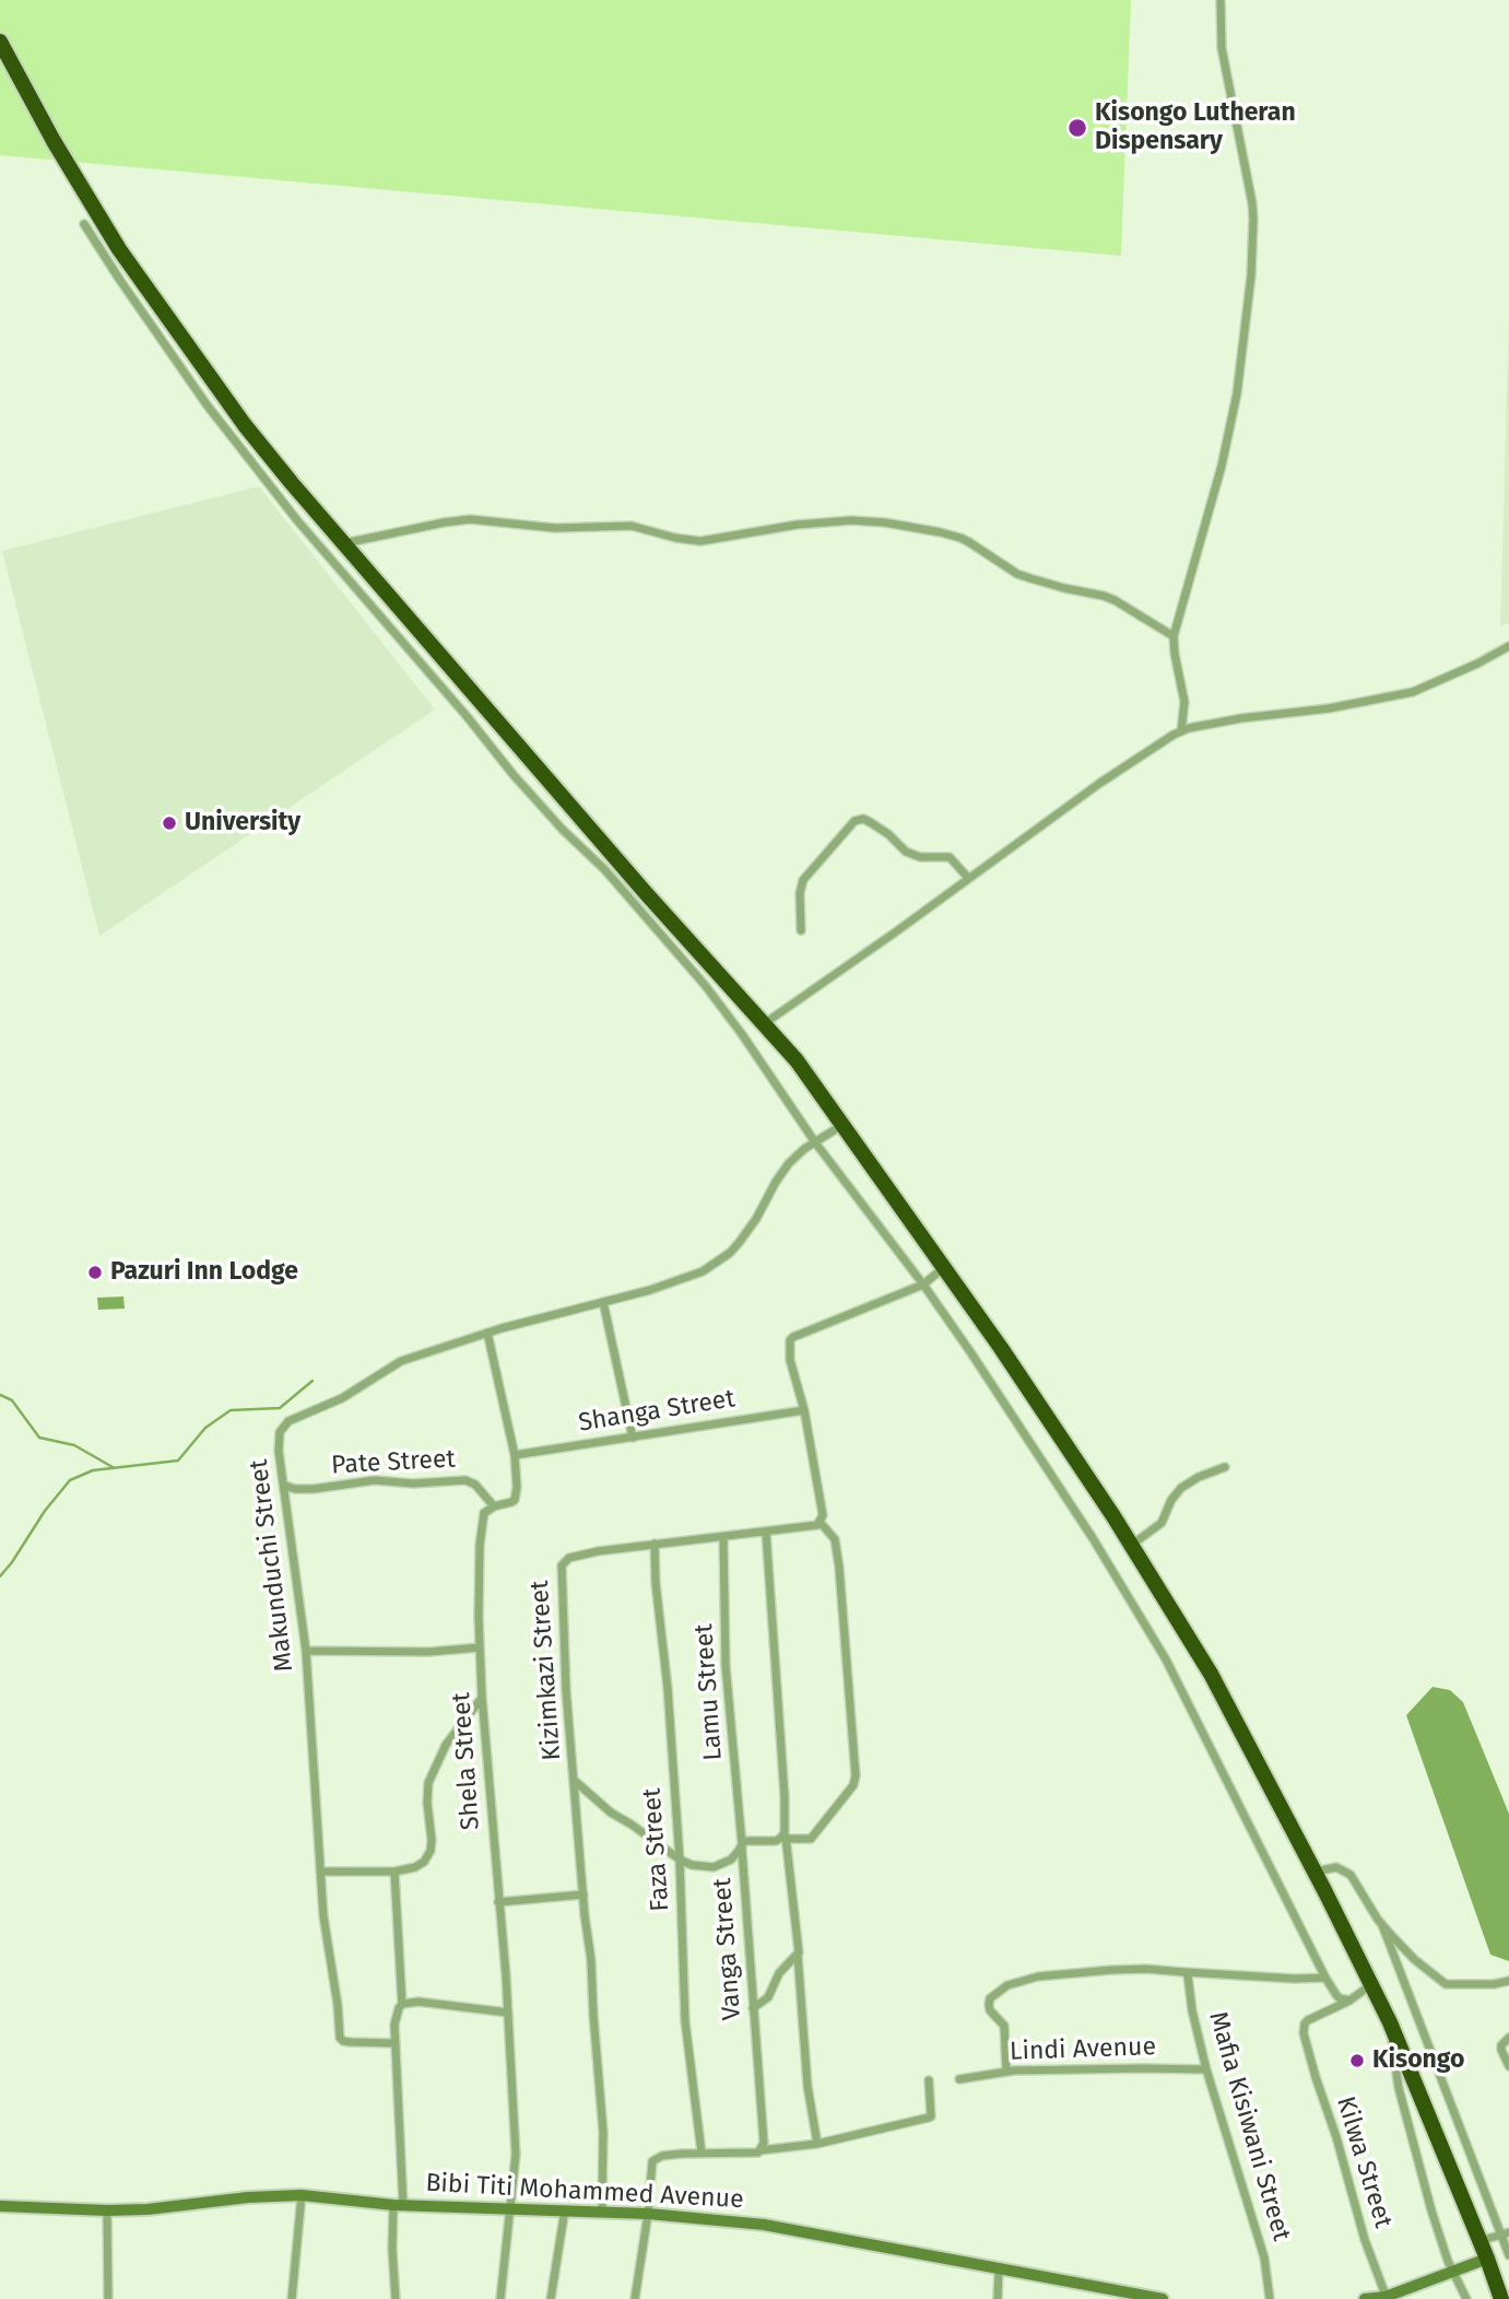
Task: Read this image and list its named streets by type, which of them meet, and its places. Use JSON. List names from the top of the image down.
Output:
{
  "streets": {
    "street": [
      "Shanga Street",
      "Pate Street",
      "Makunduchi Street",
      "Kizimkazi Street",
      "Lamu Street",
      "Shela Street",
      "Faza Street",
      "Vanga Street",
      "Lindi Avenue",
      "Mafia Kisiwani Street",
      "Kilwa Street",
      "Bibi Titi Mohammed Avenue"
    ]
  },
  "crossings": [
    ["Shanga Street", "Shela Street"],
    ["Pate Street", "Makunduchi Street"],
    ["Pate Street", "Shela Street"],
    ["Makunduchi Street", "Shela Street"],
    ["Kizimkazi Street", "Lamu Street"],
    ["Kizimkazi Street", "Faza Street"],
    ["Kizimkazi Street", "Vanga Street"],
    ["Kizimkazi Street", "Bibi Titi Mohammed Avenue"],
    ["Lamu Street", "Vanga Street"],
    ["Shela Street", "Bibi Titi Mohammed Avenue"],
    ["Lindi Avenue", "Mafia Kisiwani Street"]
  ],
  "places": [
    "Kisongo Lutheran Dispensary",
    "University",
    "Pazuri Inn Lodge",
    "Kisongo"
  ]
}
